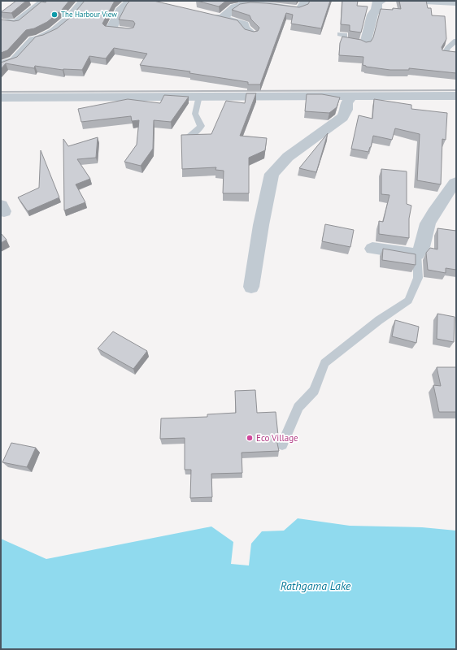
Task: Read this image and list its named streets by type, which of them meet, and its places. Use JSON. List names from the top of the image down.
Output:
{
  "water": ["Rathgama Lake"],
  "places": ["The Harbour View", "Eco Village"]
}
